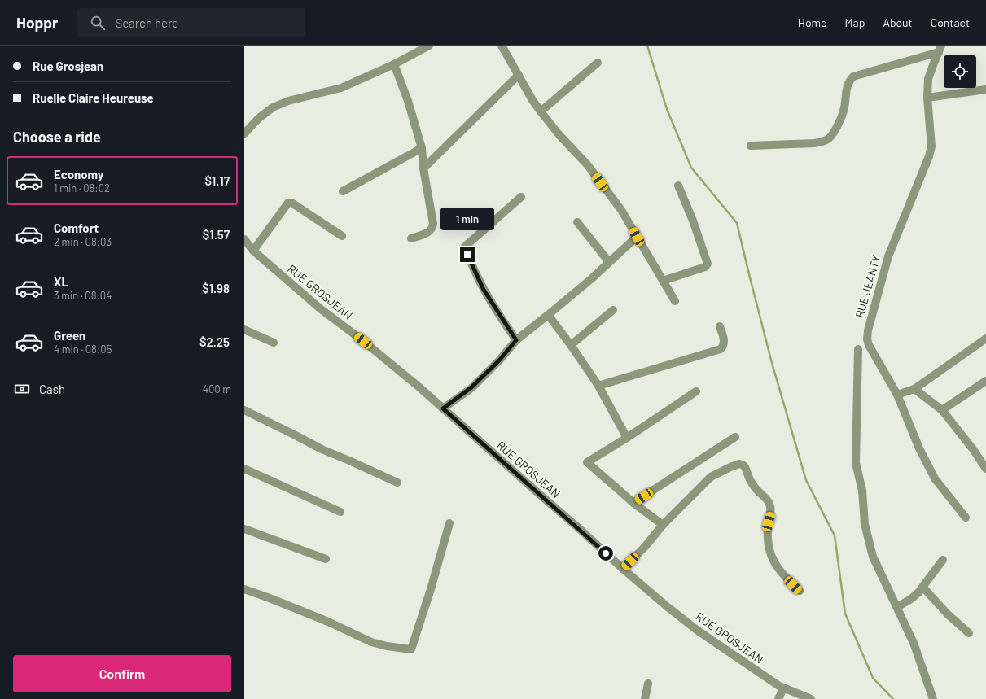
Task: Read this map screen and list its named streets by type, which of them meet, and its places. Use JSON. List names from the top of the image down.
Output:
{
  "streets": {
    "street": ["RUE JEANTY", "RUE GROSJEAN"]
  },
  "page": {
    "header": "Hoppr",
    "search": "Search here",
    "nav": [
      "Home",
      "Map",
      "About",
      "Contact"
    ],
    "banner": ["Rue Grosjean", "Ruelle Claire Heureuse"],
    "heading": "Choose a ride",
    "list": [
      {
        "name": "Economy",
        "note": "1 min · 08:02",
        "value": "$1.17"
      },
      {
        "name": "Comfort",
        "note": "2 min · 08:03",
        "value": "$1.57"
      },
      {
        "name": "XL",
        "note": "3 min · 08:04",
        "value": "$1.98"
      },
      {
        "name": "Green",
        "note": "4 min · 08:05",
        "value": "$2.25"
      }
    ],
    "bubble": "1 min",
    "pay": ["Cash", "400 m"],
    "buttons": "Confirm"
  }
}
